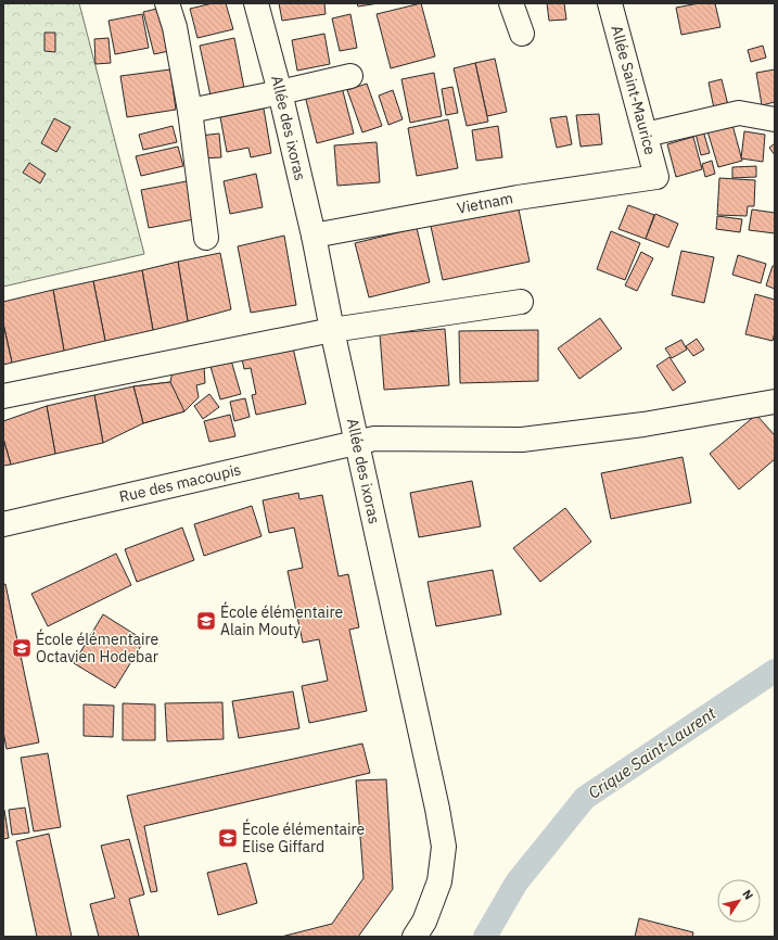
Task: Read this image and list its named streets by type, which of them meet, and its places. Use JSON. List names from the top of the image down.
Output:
{
  "streets": {
    "street": [
      "Allée Saint-Maurice",
      "Allée des ixoras",
      "Vietnam",
      "Rue des macoupis"
    ]
  },
  "crossings": [
    ["Allée Saint-Maurice", "Vietnam"],
    ["Allée des ixoras", "Vietnam"],
    ["Allée des ixoras", "Rue des macoupis"]
  ],
  "water": ["Crique Saint-Laurent"],
  "places": {
    "school or university": ["École élémentaire Alain Mouty", "École élémentaire Octavien Hodebar", "École élémentaire Elise Giffard"]
  },
  "north": "top right"
}
